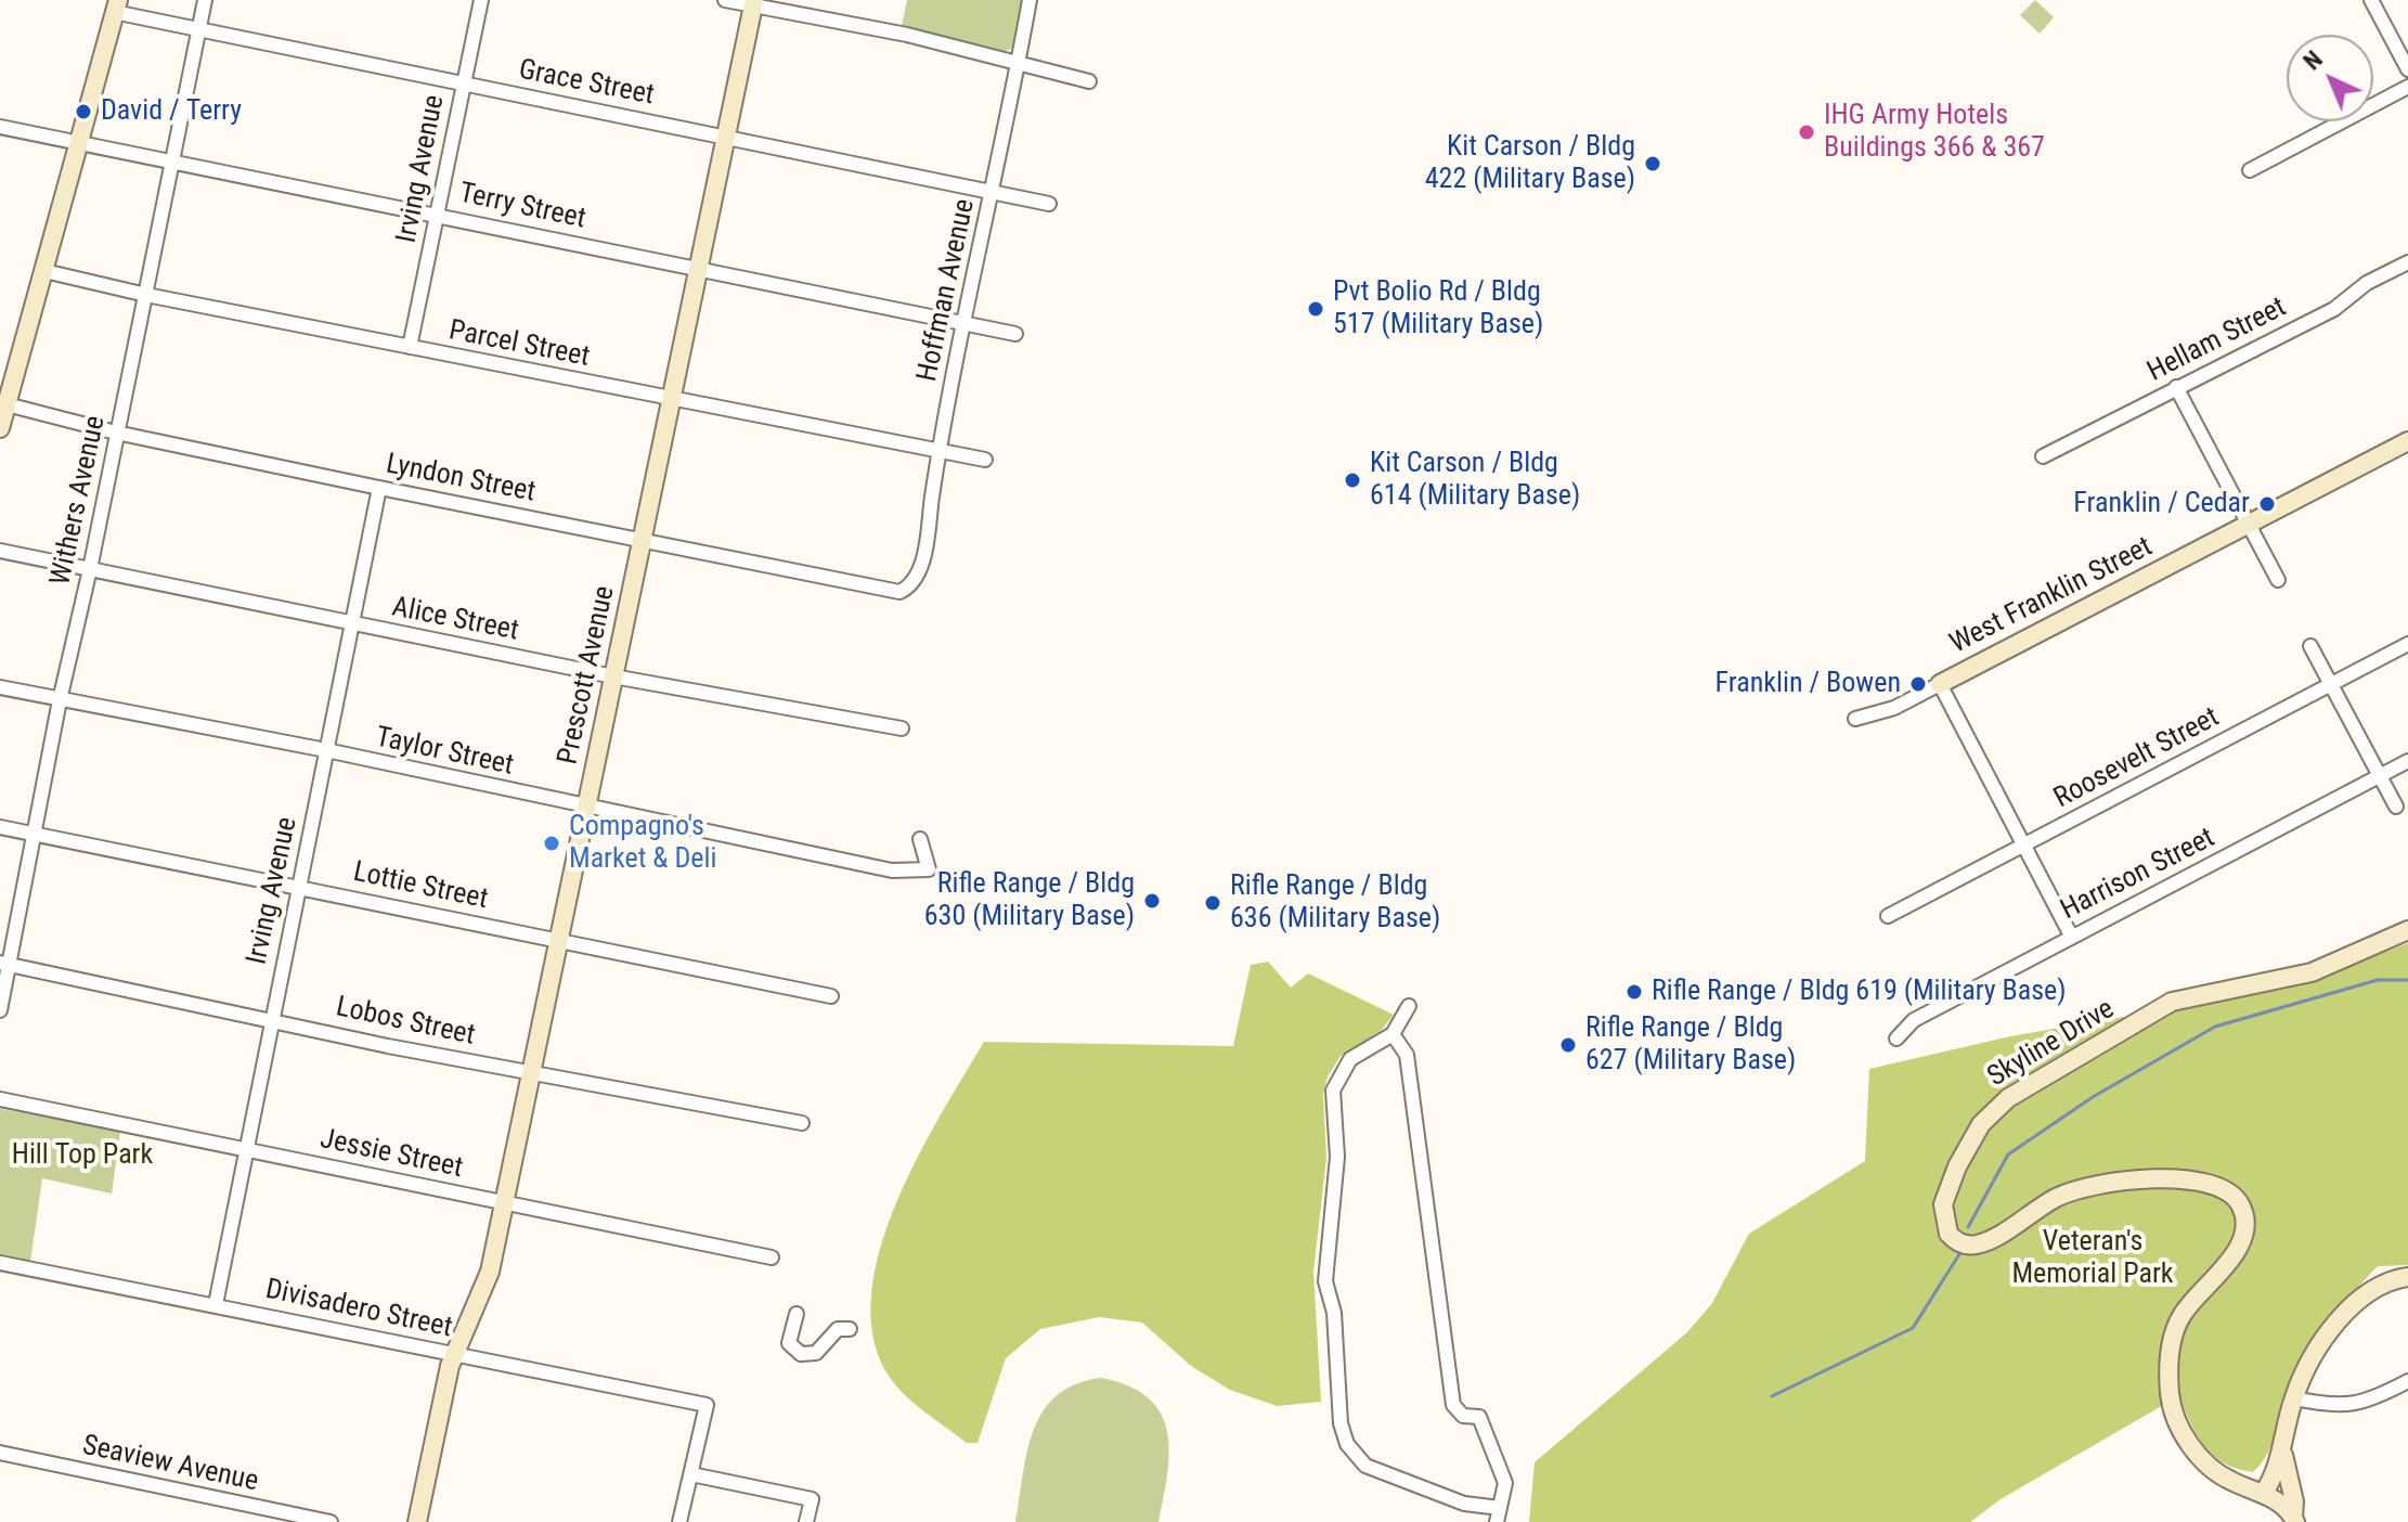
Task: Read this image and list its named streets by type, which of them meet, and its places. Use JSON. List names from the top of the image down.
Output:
{
  "streets": {
    "street": [
      "Grace Street",
      "Irving Avenue",
      "Terry Street",
      "Hoffman Avenue",
      "Hellam Street",
      "Parcel Street",
      "Lyndon Street",
      "Withers Avenue",
      "West Franklin Street",
      "Alice Street",
      "Prescott Avenue",
      "Taylor Street",
      "Roosevelt Street",
      "Harrison Street",
      "Lottie Street",
      "Lobos Street",
      "Skyline Drive",
      "Jessie Street",
      "Divisadero Street",
      "Seaview Avenue"
    ]
  },
  "crossings": [
    ["Grace Street", "Irving Avenue"],
    ["Grace Street", "Hoffman Avenue"],
    ["Grace Street", "Withers Avenue"],
    ["Grace Street", "Prescott Avenue"],
    ["Irving Avenue", "Terry Street"],
    ["Irving Avenue", "Parcel Street"],
    ["Irving Avenue", "Lyndon Street"],
    ["Irving Avenue", "Alice Street"],
    ["Irving Avenue", "Taylor Street"],
    ["Irving Avenue", "Lottie Street"],
    ["Irving Avenue", "Lobos Street"],
    ["Irving Avenue", "Jessie Street"],
    ["Irving Avenue", "Divisadero Street"],
    ["Terry Street", "Hoffman Avenue"],
    ["Terry Street", "Withers Avenue"],
    ["Terry Street", "Prescott Avenue"],
    ["Hoffman Avenue", "Parcel Street"],
    ["Hoffman Avenue", "Lyndon Street"],
    ["Parcel Street", "Withers Avenue"],
    ["Parcel Street", "Prescott Avenue"],
    ["Lyndon Street", "Withers Avenue"],
    ["Lyndon Street", "Prescott Avenue"],
    ["Withers Avenue", "Alice Street"],
    ["Withers Avenue", "Taylor Street"],
    ["Withers Avenue", "Lottie Street"],
    ["Withers Avenue", "Lobos Street"],
    ["Alice Street", "Prescott Avenue"],
    ["Prescott Avenue", "Taylor Street"],
    ["Prescott Avenue", "Lottie Street"],
    ["Prescott Avenue", "Lobos Street"],
    ["Prescott Avenue", "Jessie Street"],
    ["Prescott Avenue", "Divisadero Street"]
  ],
  "parks": ["Hill Top Park", "Veteran's Memorial Park"],
  "places": [
    "David / Terry",
    "IHG Army Hotels Buildings 366 & 367",
    "Kit Carson / Bldg 422 (Military Base)",
    "Pvt Bolio Rd / Bldg 517 (Military Base)",
    "Kit Carson / Bldg 614 (Military Base)",
    "Franklin / Cedar",
    "Franklin / Bowen",
    "Compagno's Market & Deli",
    "Rifle Range / Bldg 630 (Military Base)",
    "Rifle Range / Bldg 636 (Military Base)",
    "Rifle Range / Bldg 619 (Military Base)",
    "Rifle Range / Bldg 627 (Military Base)"
  ],
  "north": "top left"
}
